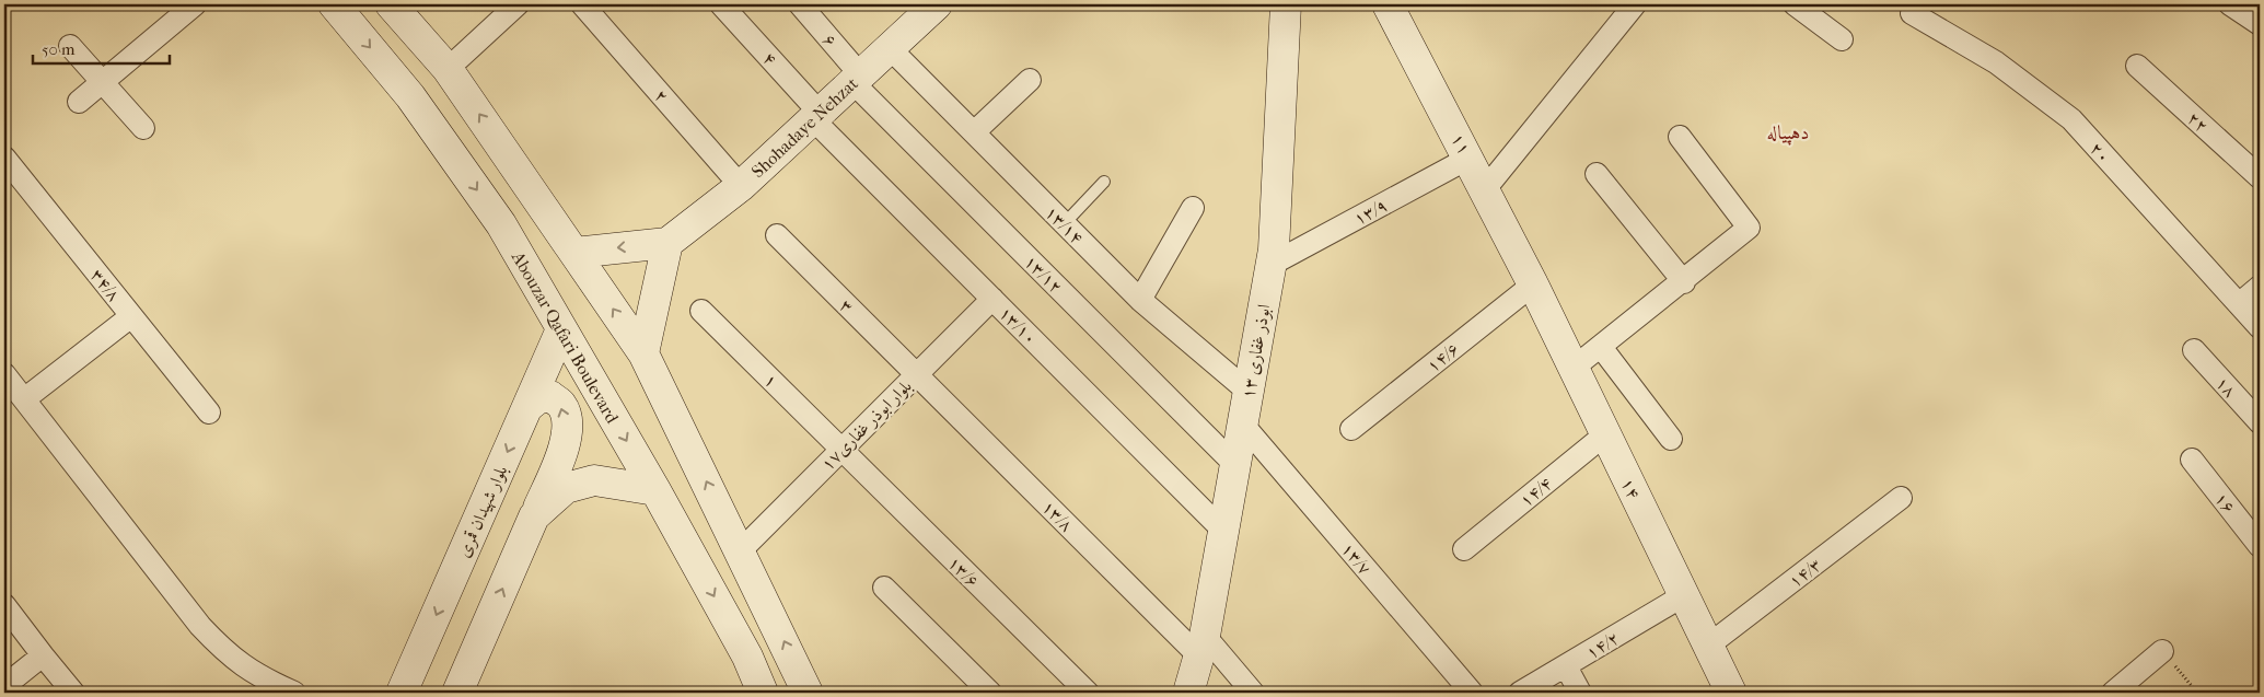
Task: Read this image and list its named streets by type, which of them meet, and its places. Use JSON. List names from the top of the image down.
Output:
{
  "streets": {
    "street": [
      "۶",
      "۴",
      "۲",
      "۲۲",
      "Shohadaye Nehzat",
      "۱۱",
      "۲۰",
      "۱۳/۹",
      "۱۳/۱۴",
      "۱۳/۱۲",
      "۳۴/۸",
      "۳",
      "۱۳/۱۰",
      "Abouzar Qafari Boulevard",
      "۱۳ ابوذر غفاری",
      "۱۴/۶",
      "۱",
      "۱۸",
      "بلوار ابوذر غفاری۱۷",
      "۱۴",
      "۱۴/۴",
      "۱۶",
      "بلوار شهیدان قمری",
      "۱۳/۸",
      "۱۳/۷",
      "۱۳/۶",
      "۱۴/۳",
      "۱۴/۲"
    ]
  },
  "crossings": [
    ["۶", "Shohadaye Nehzat"],
    ["۶", "۱۳/۱۲"],
    ["۴", "Shohadaye Nehzat"],
    ["۴", "۱۳/۱۰"],
    ["۲", "Shohadaye Nehzat"],
    ["Shohadaye Nehzat", "۱۳/۱۴"],
    ["Shohadaye Nehzat", "۱۳/۱۲"],
    ["Shohadaye Nehzat", "۱۳/۱۰"],
    ["۱۱", "۱۳/۹"],
    ["۱۱", "۱۴/۶"],
    ["۱۱", "۱۴"],
    ["۱۳/۹", "۱۳ ابوذر غفاری"],
    ["۱۳/۱۴", "۱۳ ابوذر غفاری"],
    ["۱۳/۱۲", "۱۳ ابوذر غفاری"],
    ["۳", "بلوار ابوذر غفاری۱۷"],
    ["۳", "۱۳/۸"],
    ["۱۳/۱۰", "۱۳ ابوذر غفاری"],
    ["۱۳/۱۰", "بلوار ابوذر غفاری۱۷"],
    ["Abouzar Qafari Boulevard", "بلوار شهیدان قمری"],
    ["۱۳ ابوذر غفاری", "۱۳/۸"],
    ["۱۳ ابوذر غفاری", "۱۳/۷"],
    ["۱۴/۶", "۱۴"],
    ["۱", "بلوار ابوذر غفاری۱۷"],
    ["۱", "۱۳/۶"],
    ["بلوار ابوذر غفاری۱۷", "۱۳/۸"],
    ["بلوار ابوذر غفاری۱۷", "۱۳/۶"],
    ["۱۴", "۱۴/۴"],
    ["۱۴", "۱۴/۳"],
    ["۱۴", "۱۴/۲"]
  ],
  "districts": ["دهپیاله"],
  "scale_bar": "50 m"
}
